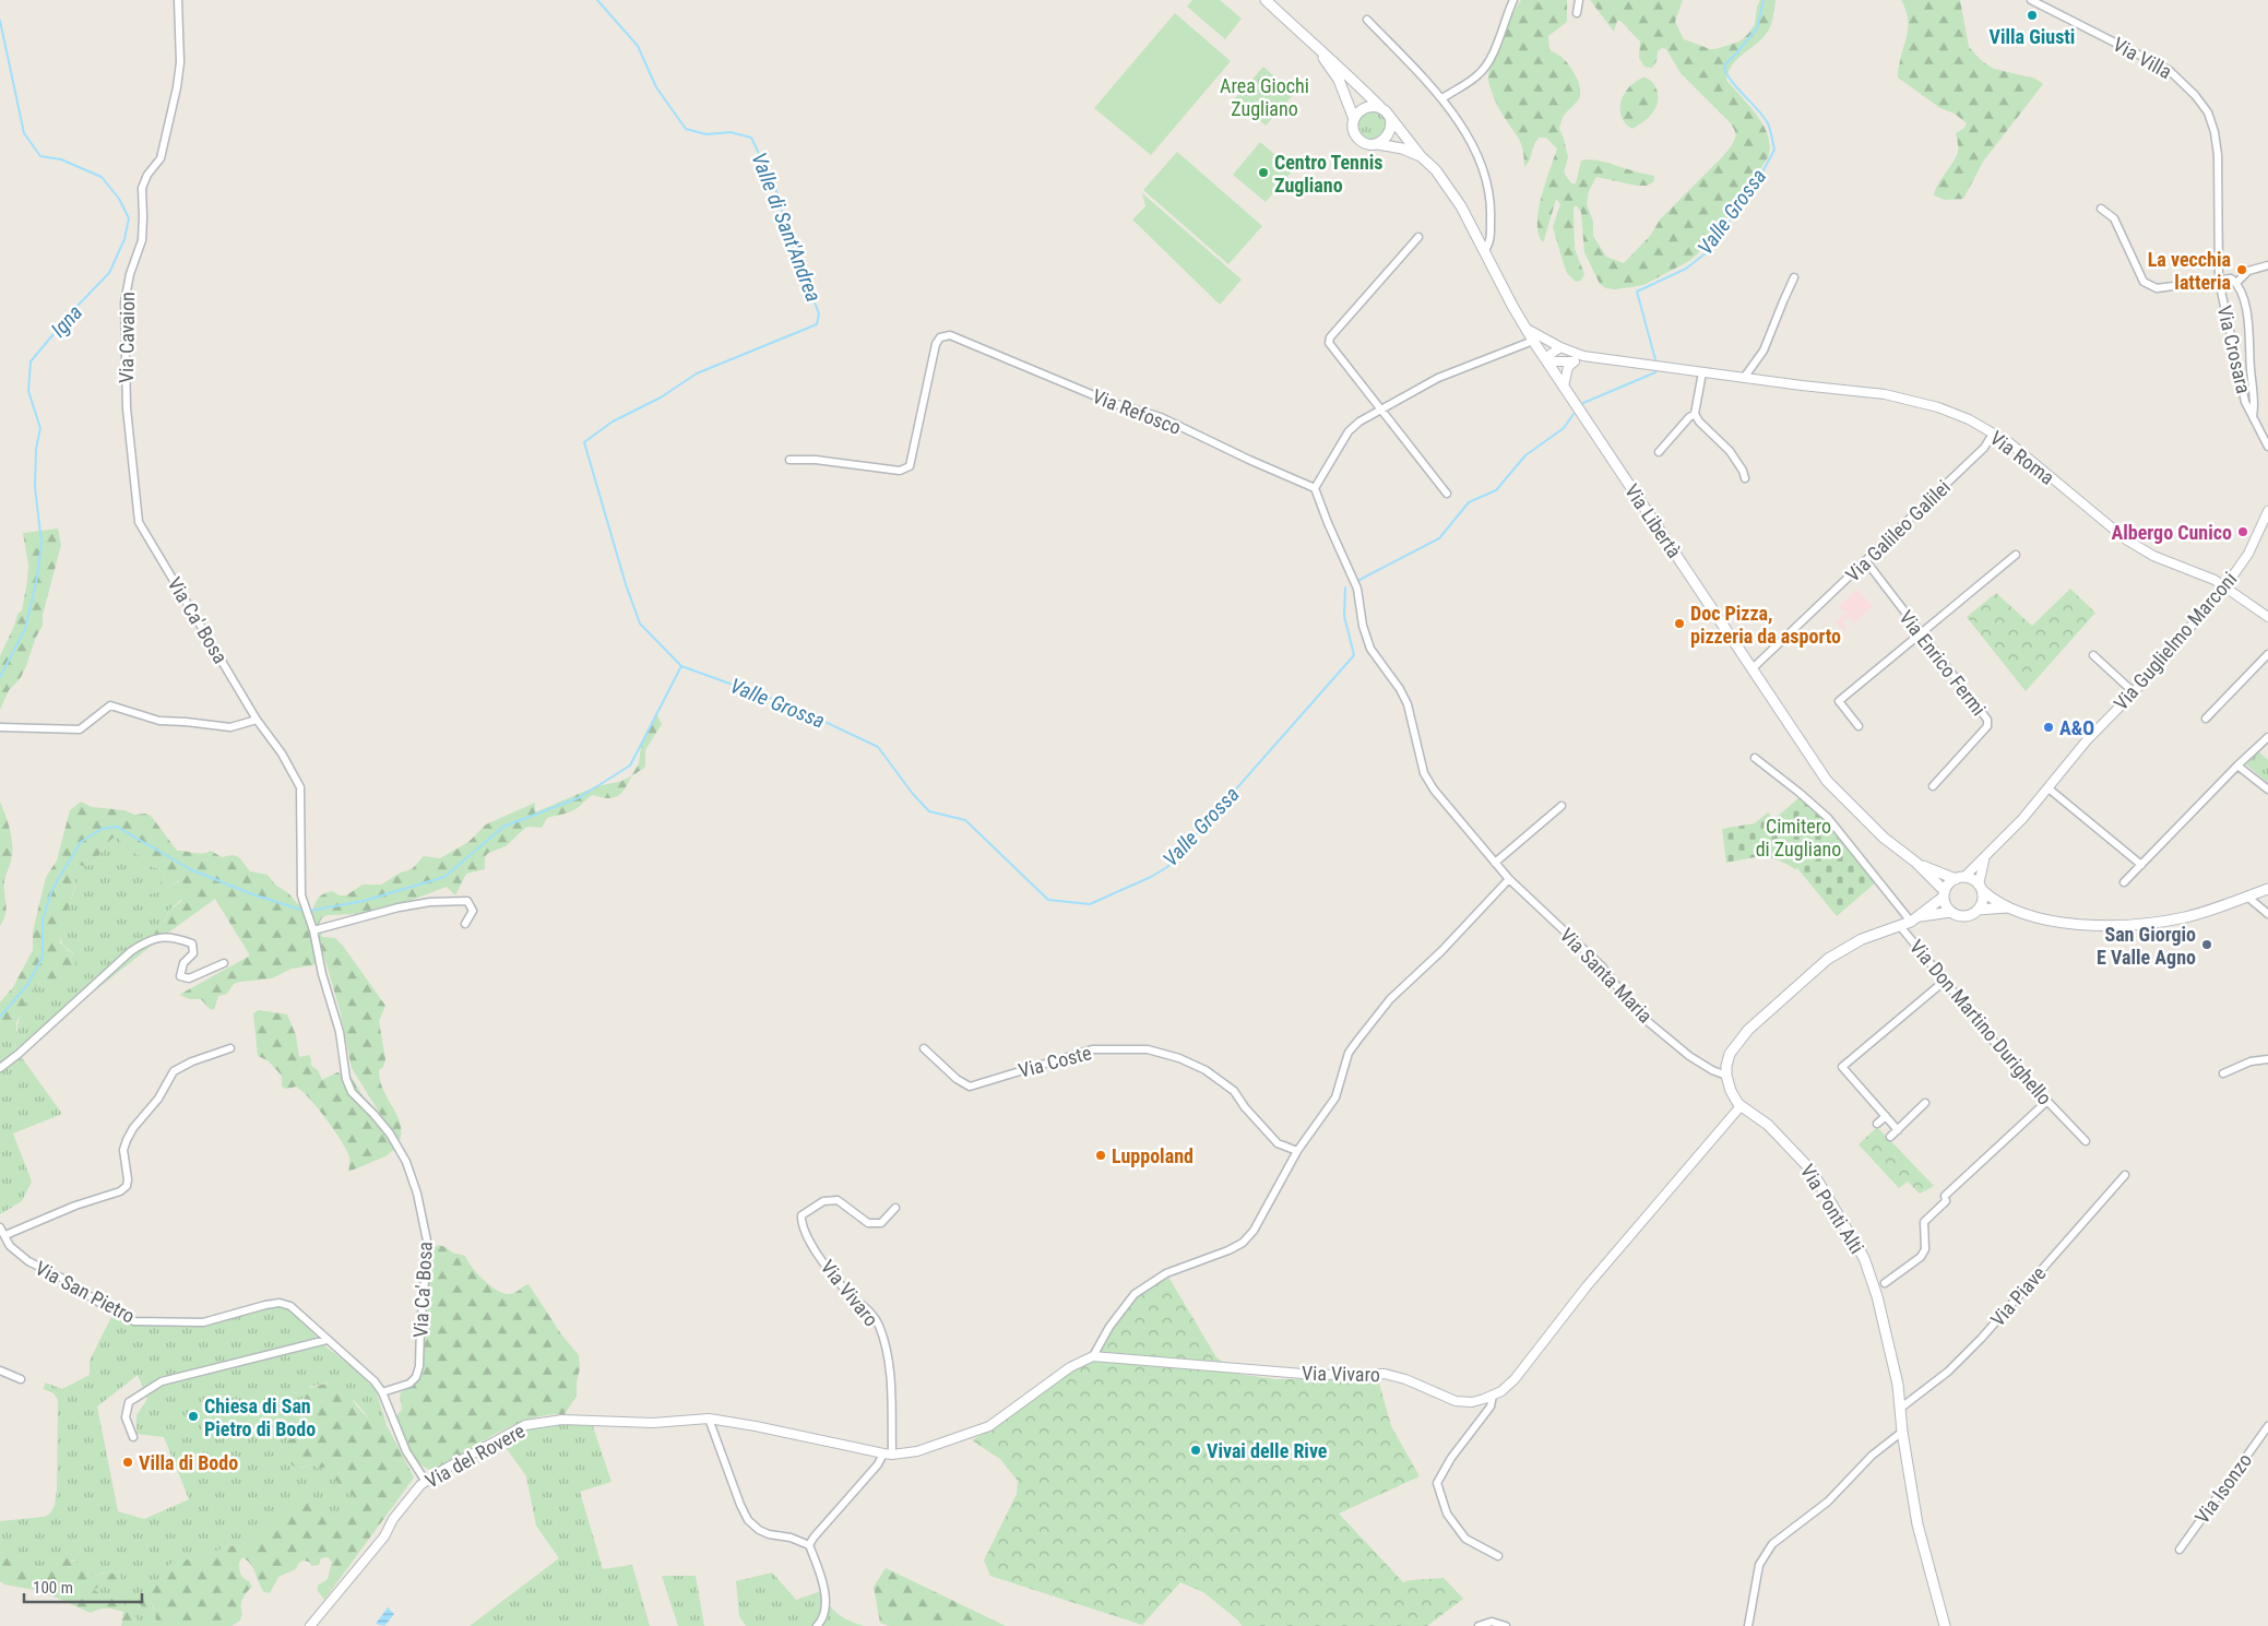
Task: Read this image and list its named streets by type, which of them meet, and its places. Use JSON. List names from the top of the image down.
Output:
{
  "streets": {
    "main road": ["Via Libertà", "Via Ponti Alti"],
    "street": [
      "Via Villa",
      "Via Cavaion",
      "Via Crosara",
      "Via Refosco",
      "Via Roma",
      "Via Galileo Galilei",
      "Via Ca' Bosa",
      "Via Guglielmo Marconi",
      "Via Enrico Fermi",
      "Via Santa Maria",
      "Via Don Martino Durighello",
      "Via Coste",
      "Via San Pietro",
      "Via Vivaro",
      "Via Piave",
      "Via del Rovere",
      "Via Isonzo"
    ]
  },
  "crossings": [
    ["Via Villa", "Via Crosara"],
    ["Via Cavaion", "Via Ca' Bosa"],
    ["Via Refosco", "Via Santa Maria"],
    ["Via Roma", "Via Libertà"],
    ["Via Roma", "Via Galileo Galilei"],
    ["Via Roma", "Via Guglielmo Marconi"],
    ["Via Libertà", "Via Galileo Galilei"],
    ["Via Libertà", "Via Guglielmo Marconi"],
    ["Via Galileo Galilei", "Via Enrico Fermi"],
    ["Via Ca' Bosa", "Via San Pietro"],
    ["Via Santa Maria", "Via Ponti Alti"],
    ["Via Ponti Alti", "Via Vivaro"],
    ["Via Ponti Alti", "Via Piave"],
    ["Via San Pietro", "Via del Rovere"]
  ],
  "water": ["Valle Grossa", "Valle di Sant'Andrea", "Igna"],
  "parks": ["Area Giochi Zugliano", "Cimitero di Zugliano"],
  "places": [
    "Villa Giusti",
    "Centro Tennis Zugliano",
    "La vecchia latteria",
    "Albergo Cunico",
    "Doc Pizza, pizzeria da asporto",
    "A&O",
    "San Giorgio E Valle Agno",
    "Luppoland",
    "Chiesa di San Pietro di Bodo",
    "Vivai delle Rive",
    "Villa di Bodo"
  ],
  "scale_bar": "100 m"
}
